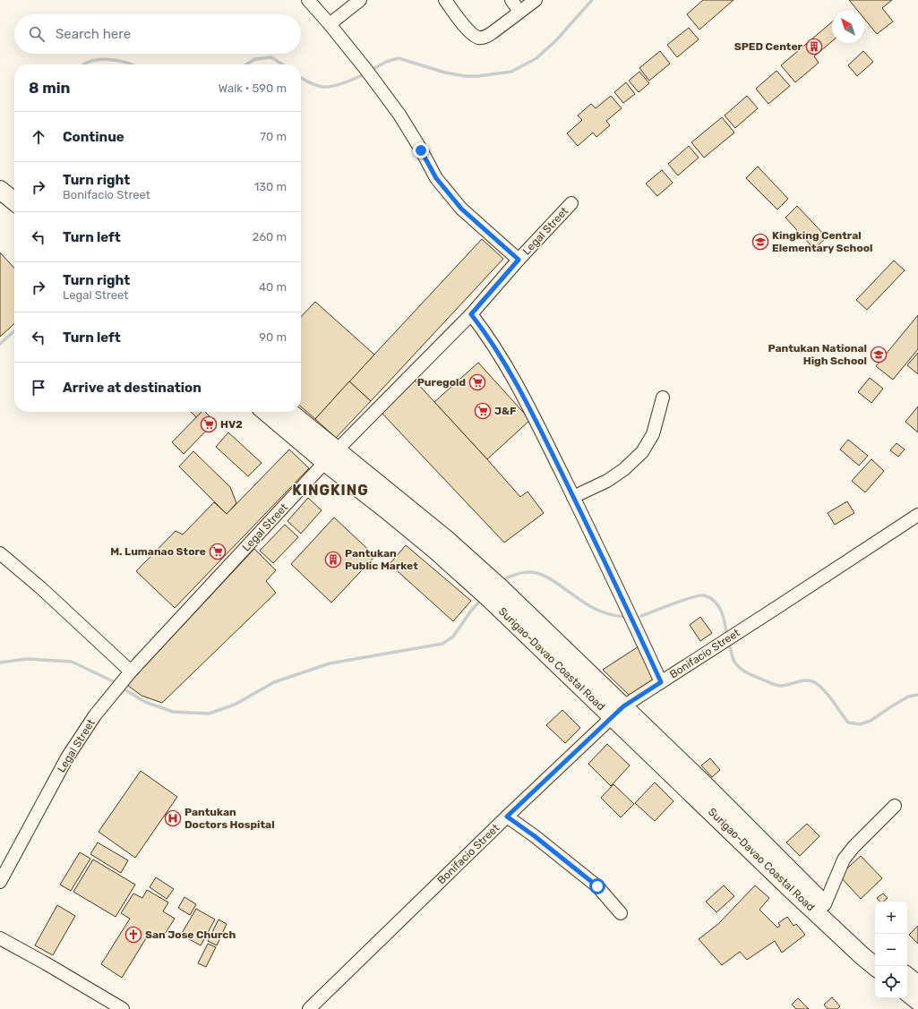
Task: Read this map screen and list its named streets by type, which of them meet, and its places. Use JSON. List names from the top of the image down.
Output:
{
  "streets": {
    "highway": ["Surigao-Davao Coastal Road"],
    "street": ["Legal Street", "Bonifacio Street"]
  },
  "crossings": [
    ["Legal Street", "Surigao-Davao Coastal Road"],
    ["Bonifacio Street", "Surigao-Davao Coastal Road"]
  ],
  "districts": ["KINGKING"],
  "places": {
    "building": ["SPED Center", "Pantukan Public Market"],
    "school or university": ["Kingking Central Elementary School", "Pantukan National High School"],
    "supermarket": [
      "Puregold",
      "J&F",
      "HV2",
      "M. Lumanao Store"
    ],
    "hospital": ["Pantukan Doctors Hospital"],
    "church": ["San Jose Church"]
  },
  "north": "top left",
  "page": {
    "search": "Search here",
    "heading": ["8 min", "Walk · 590 m"],
    "list": [
      ["Continue", "70 m"],
      ["Turn right", "Bonifacio Street", "130 m"],
      ["Turn left", "260 m"],
      ["Turn right", "Legal Street", "40 m"],
      ["Turn left", "90 m"],
      "Arrive at destination"
    ],
    "map_buttons": ["+", "−"]
  }
}
